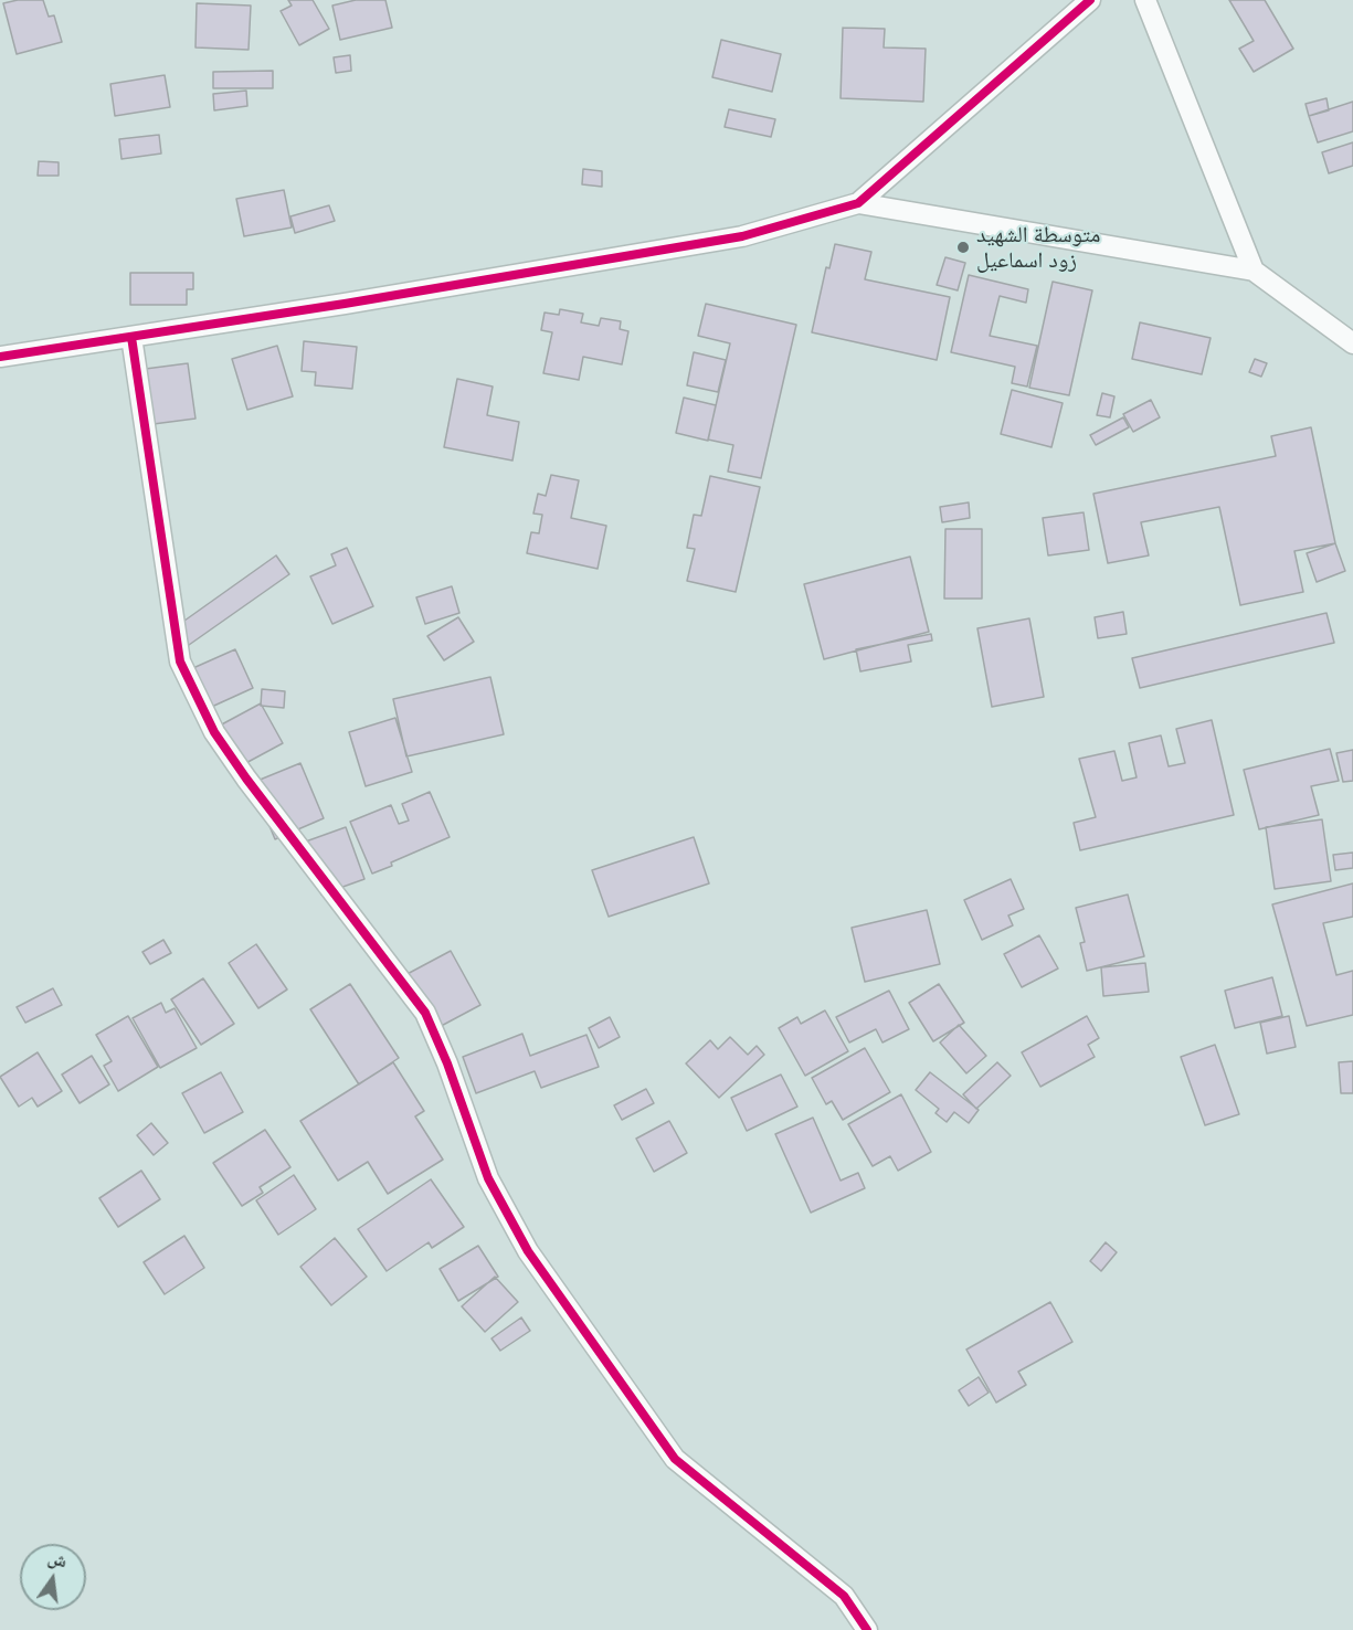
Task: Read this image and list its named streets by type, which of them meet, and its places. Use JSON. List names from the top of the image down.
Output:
{
  "places": ["متوسطة الشهيد زود اسماعيل"],
  "north": "top"
}
